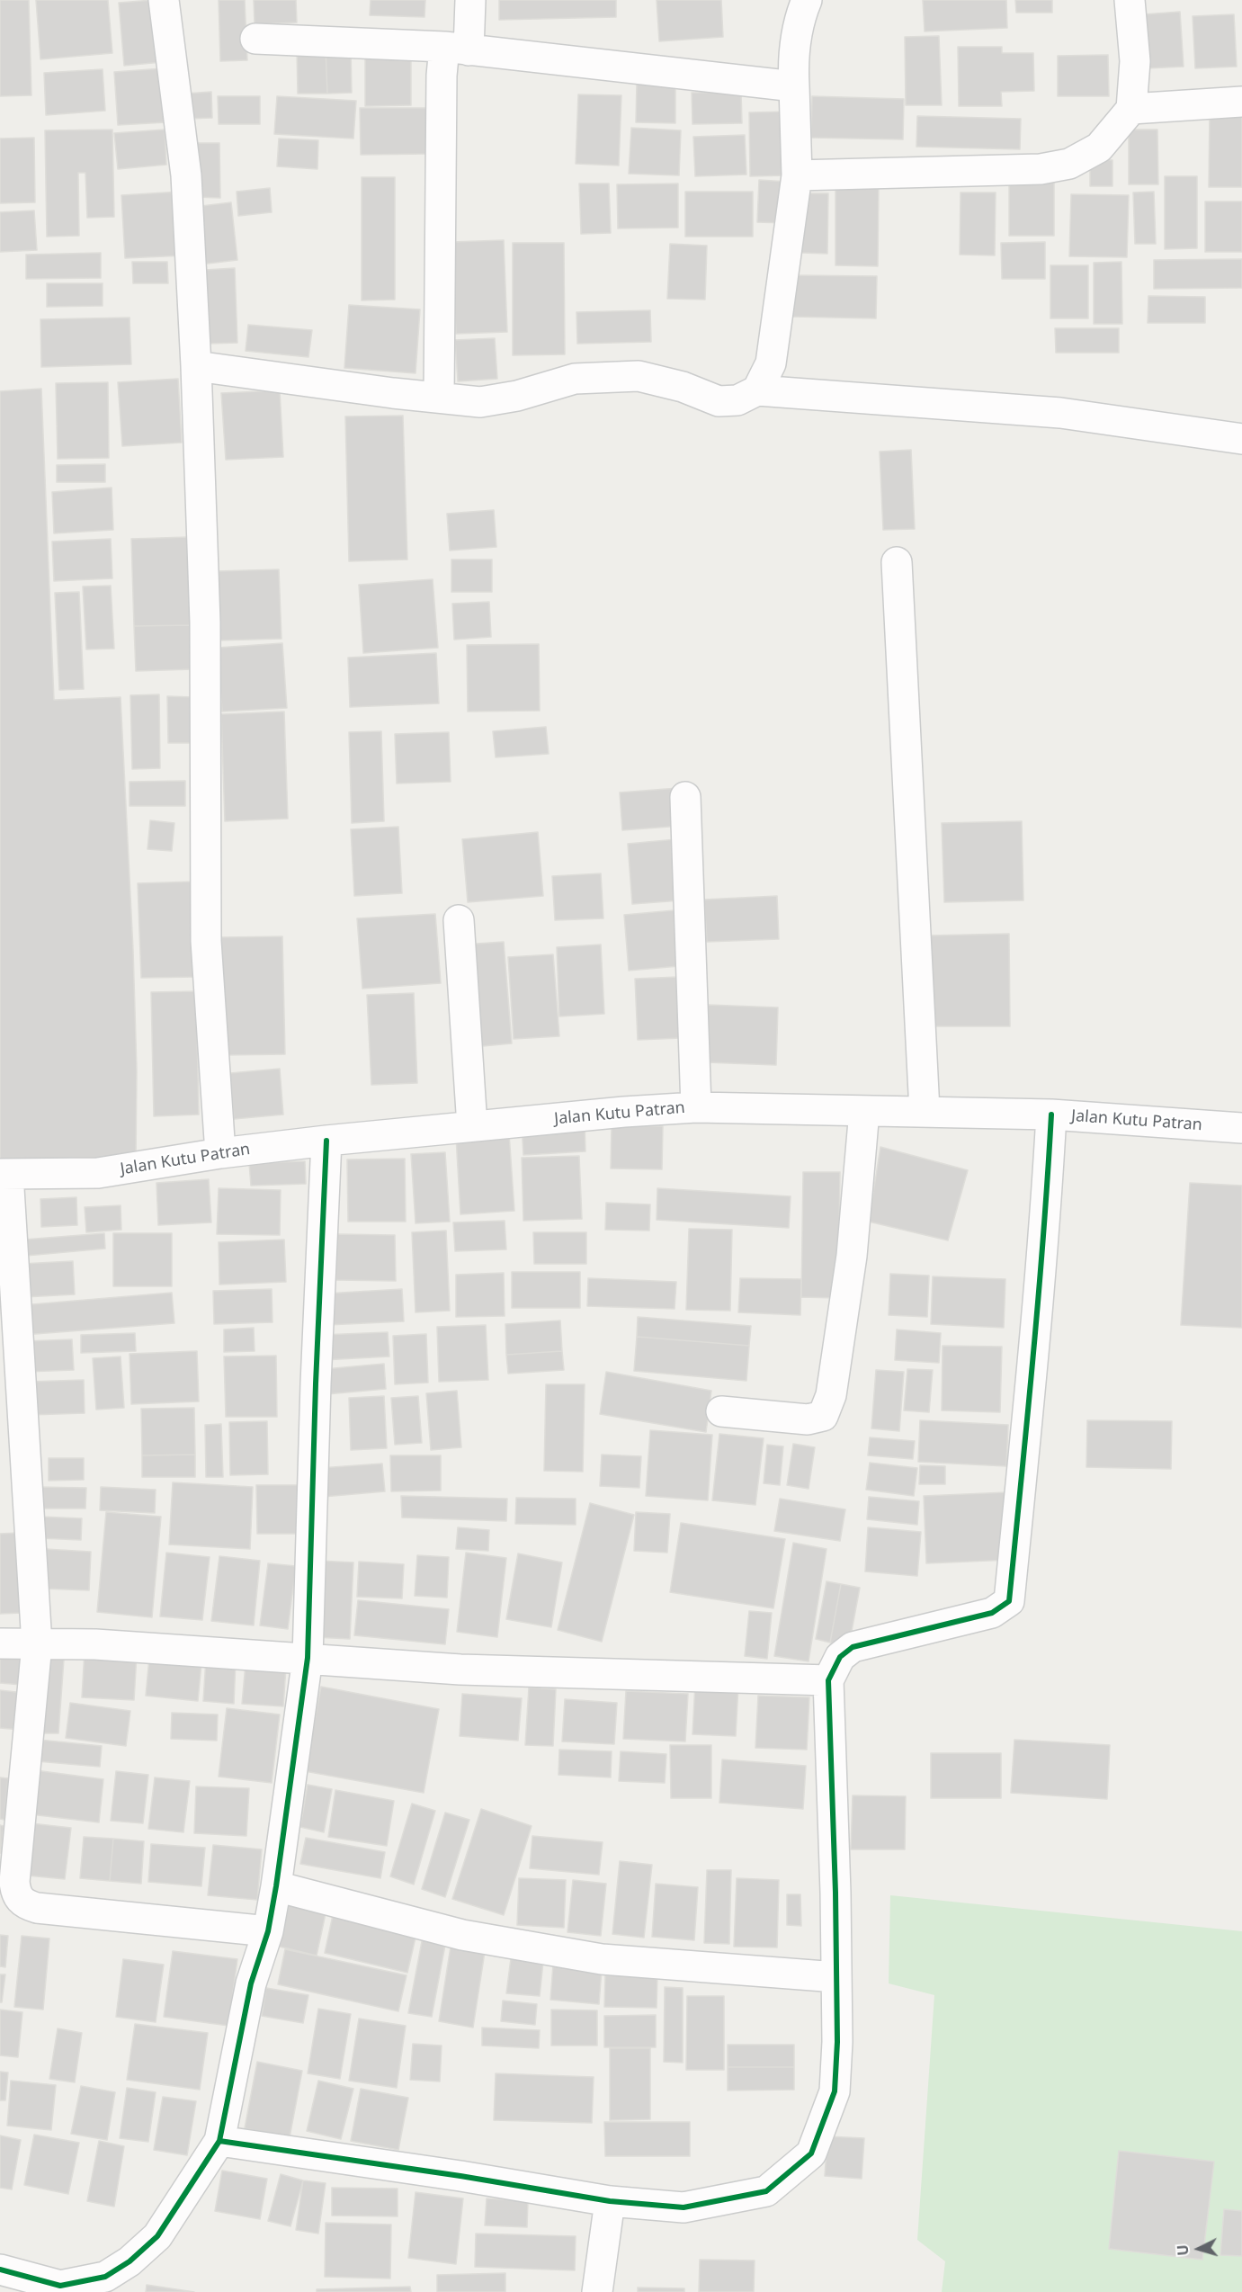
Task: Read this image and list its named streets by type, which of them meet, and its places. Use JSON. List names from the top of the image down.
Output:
{
  "streets": {
    "street": ["Jalan Kutu Patran"]
  },
  "north": "left"
}
